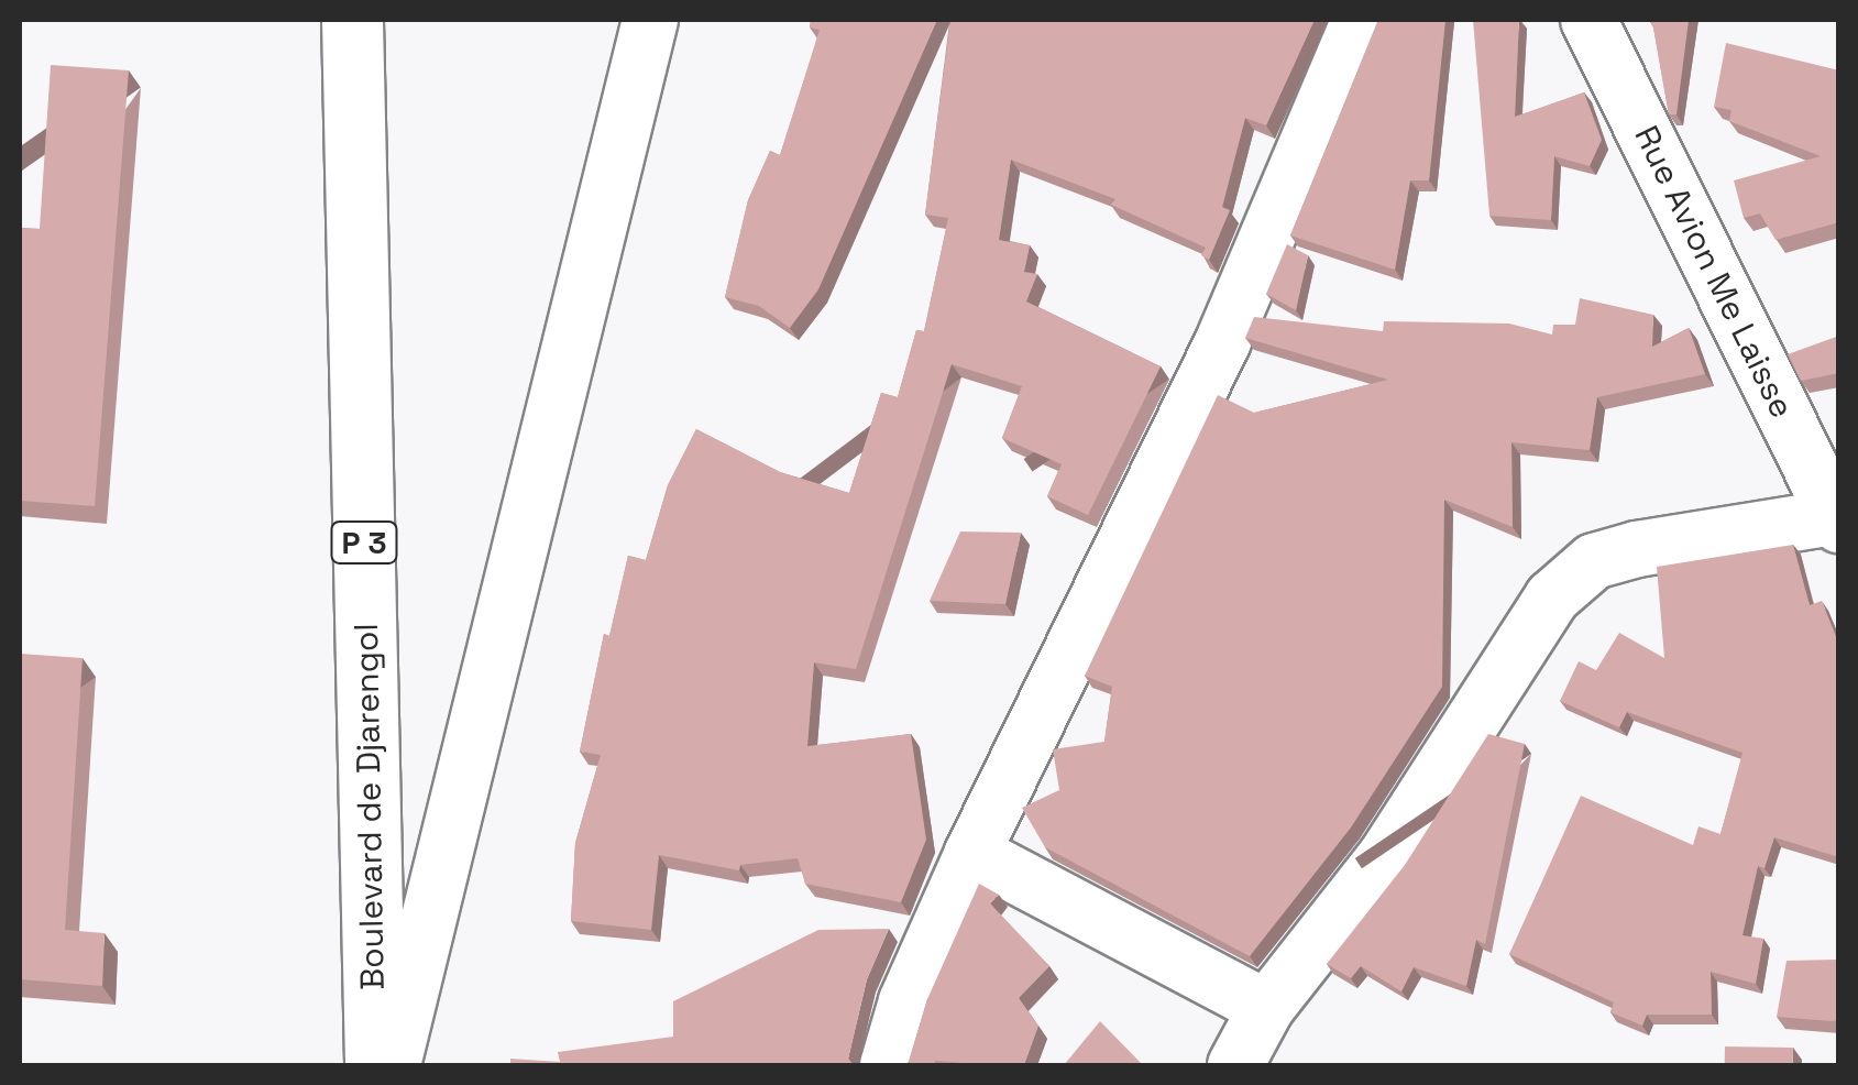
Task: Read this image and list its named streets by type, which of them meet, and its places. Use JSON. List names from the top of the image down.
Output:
{
  "streets": {
    "main road": ["P 3", "Boulevard de Djarengol"],
    "street": ["Rue Avion Me Laisse"]
  }
}
